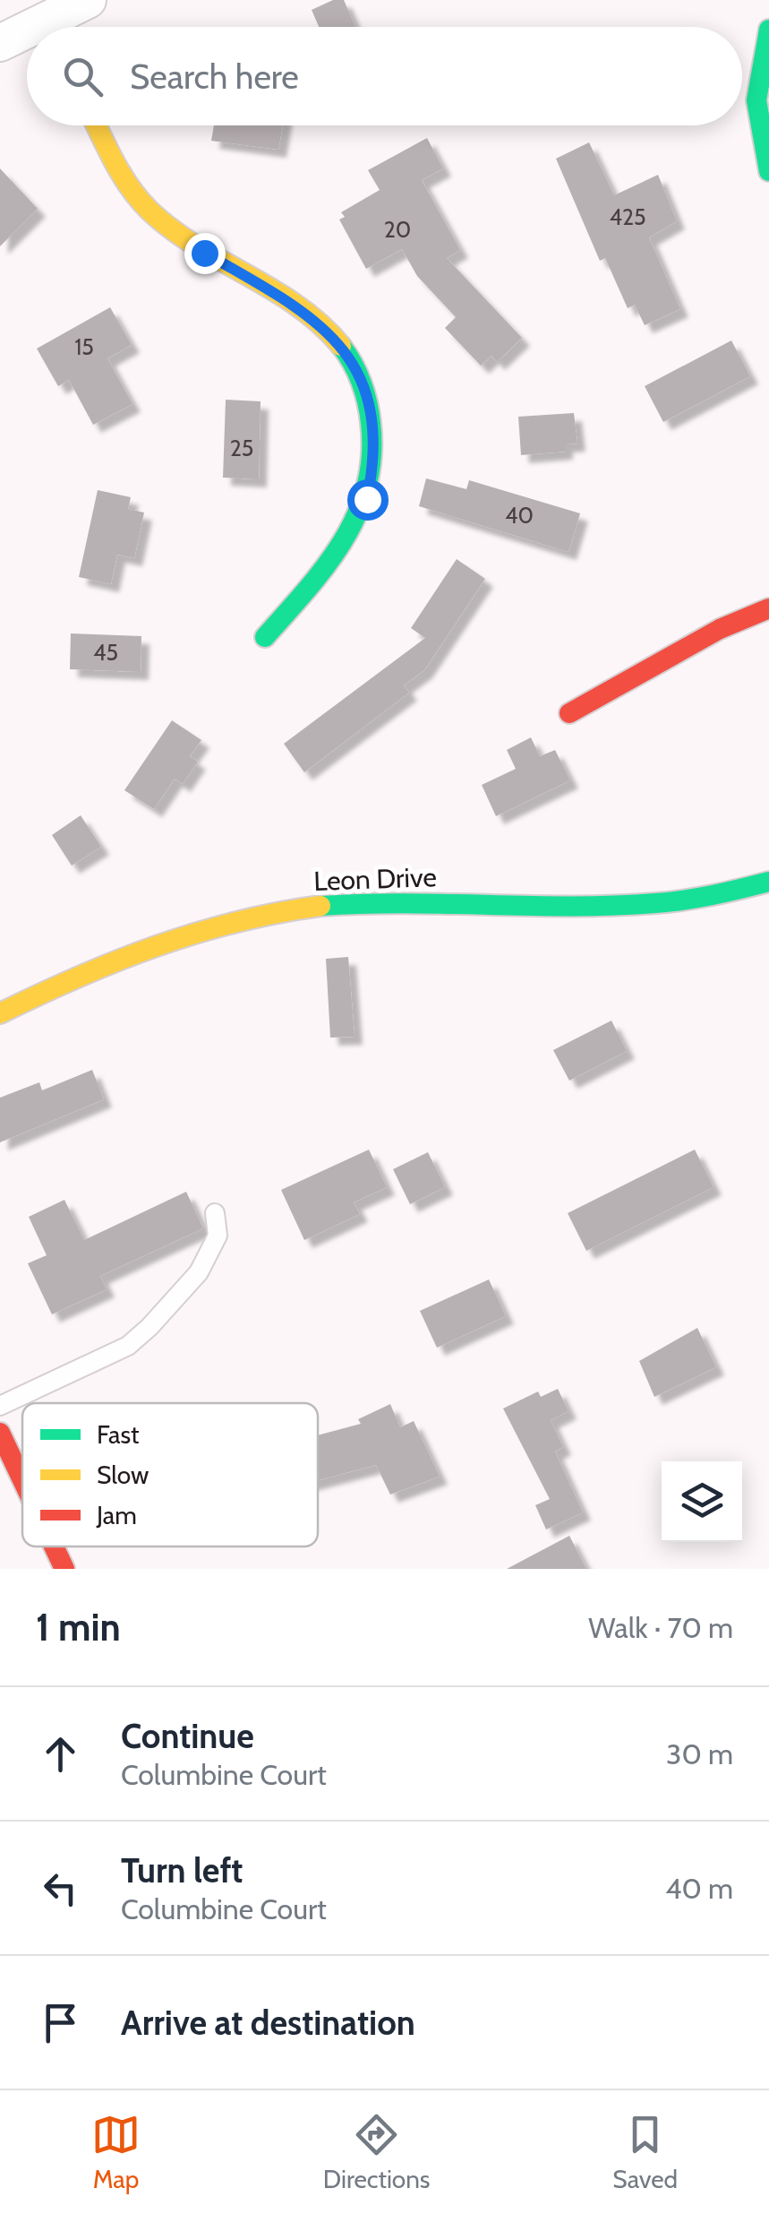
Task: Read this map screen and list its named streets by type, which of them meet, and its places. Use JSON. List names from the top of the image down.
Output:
{
  "streets": {
    "street": ["Leon Drive"]
  },
  "house_numbers": [
    "425",
    "20",
    "15",
    "25",
    "40",
    "45"
  ],
  "legend": ["Fast", "Slow", "Jam"],
  "page": {
    "search": "Search here",
    "heading": ["1 min", "Walk · 70 m"],
    "list": [
      ["Continue", "Columbine Court", "30 m"],
      ["Turn left", "Columbine Court", "40 m"],
      "Arrive at destination"
    ],
    "nav": ["Map", "Directions", "Saved"]
  }
}
